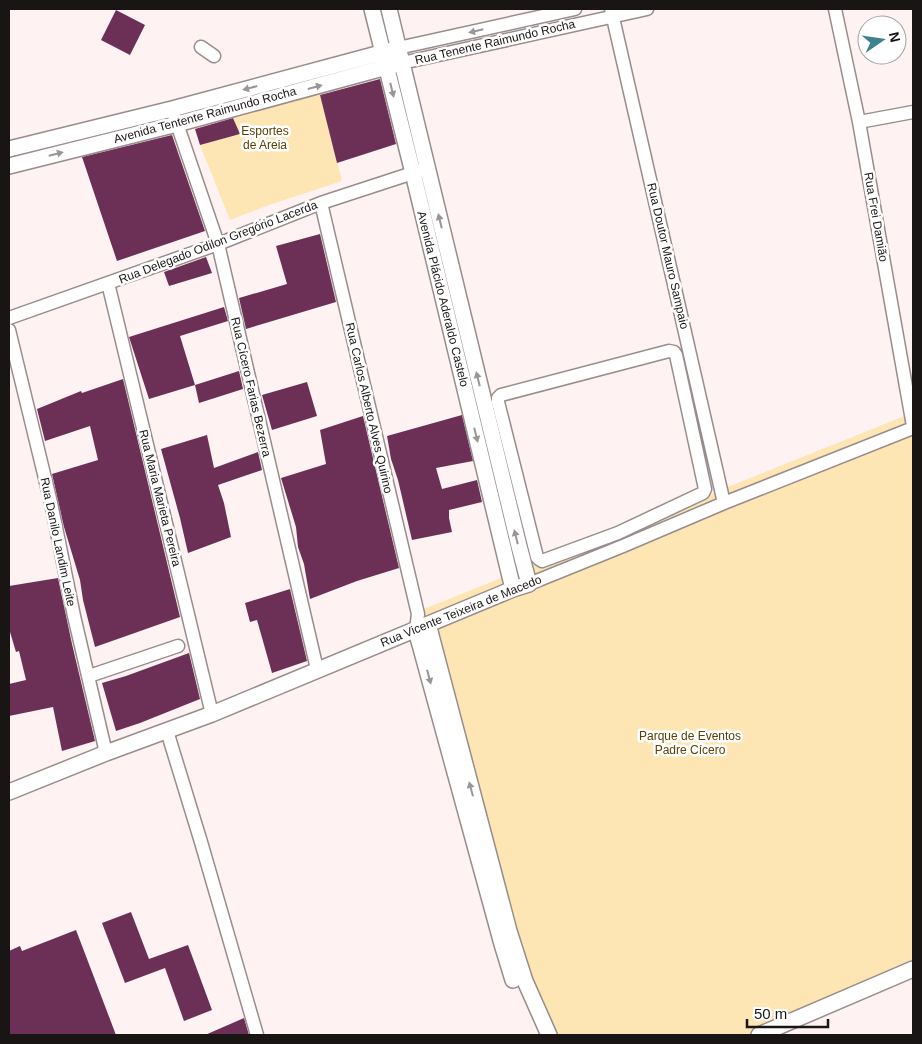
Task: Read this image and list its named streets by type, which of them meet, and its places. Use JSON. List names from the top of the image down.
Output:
{
  "streets": {
    "street": [
      "Rua Tenente Raimundo Rocha",
      "Avenida Tentente Raimundo Rocha",
      "Rua Frei Damião",
      "Rua Delegado Odilon Gregório Lacerda",
      "Rua Doutor Mauro Sampaio",
      "Avenida Plácido Aderaldo Castelo",
      "Rua Cícero Farias Bezerra",
      "Rua Carlos Alberto Alves Quirino",
      "Rua Maria Marieta Pereira",
      "Rua Danilo Landim Leite",
      "Rua Vicente Teixeira de Macedo"
    ]
  },
  "crossings": [
    ["Rua Tenente Raimundo Rocha", "Avenida Tentente Raimundo Rocha"],
    ["Rua Tenente Raimundo Rocha", "Rua Doutor Mauro Sampaio"],
    ["Rua Tenente Raimundo Rocha", "Avenida Plácido Aderaldo Castelo"],
    ["Avenida Tentente Raimundo Rocha", "Avenida Plácido Aderaldo Castelo"],
    ["Avenida Tentente Raimundo Rocha", "Rua Cícero Farias Bezerra"],
    ["Rua Frei Damião", "Rua Vicente Teixeira de Macedo"],
    ["Rua Delegado Odilon Gregório Lacerda", "Avenida Plácido Aderaldo Castelo"],
    ["Rua Delegado Odilon Gregório Lacerda", "Rua Cícero Farias Bezerra"],
    ["Rua Delegado Odilon Gregório Lacerda", "Rua Carlos Alberto Alves Quirino"],
    ["Rua Delegado Odilon Gregório Lacerda", "Rua Maria Marieta Pereira"],
    ["Rua Doutor Mauro Sampaio", "Rua Vicente Teixeira de Macedo"],
    ["Avenida Plácido Aderaldo Castelo", "Rua Vicente Teixeira de Macedo"],
    ["Rua Cícero Farias Bezerra", "Rua Vicente Teixeira de Macedo"],
    ["Rua Carlos Alberto Alves Quirino", "Rua Vicente Teixeira de Macedo"],
    ["Rua Maria Marieta Pereira", "Rua Vicente Teixeira de Macedo"],
    ["Rua Danilo Landim Leite", "Rua Vicente Teixeira de Macedo"]
  ],
  "parks": ["Esportes de Areia", "Parque de Eventos Padre Cícero"],
  "scale_bar": "50 m",
  "north": "right"
}
